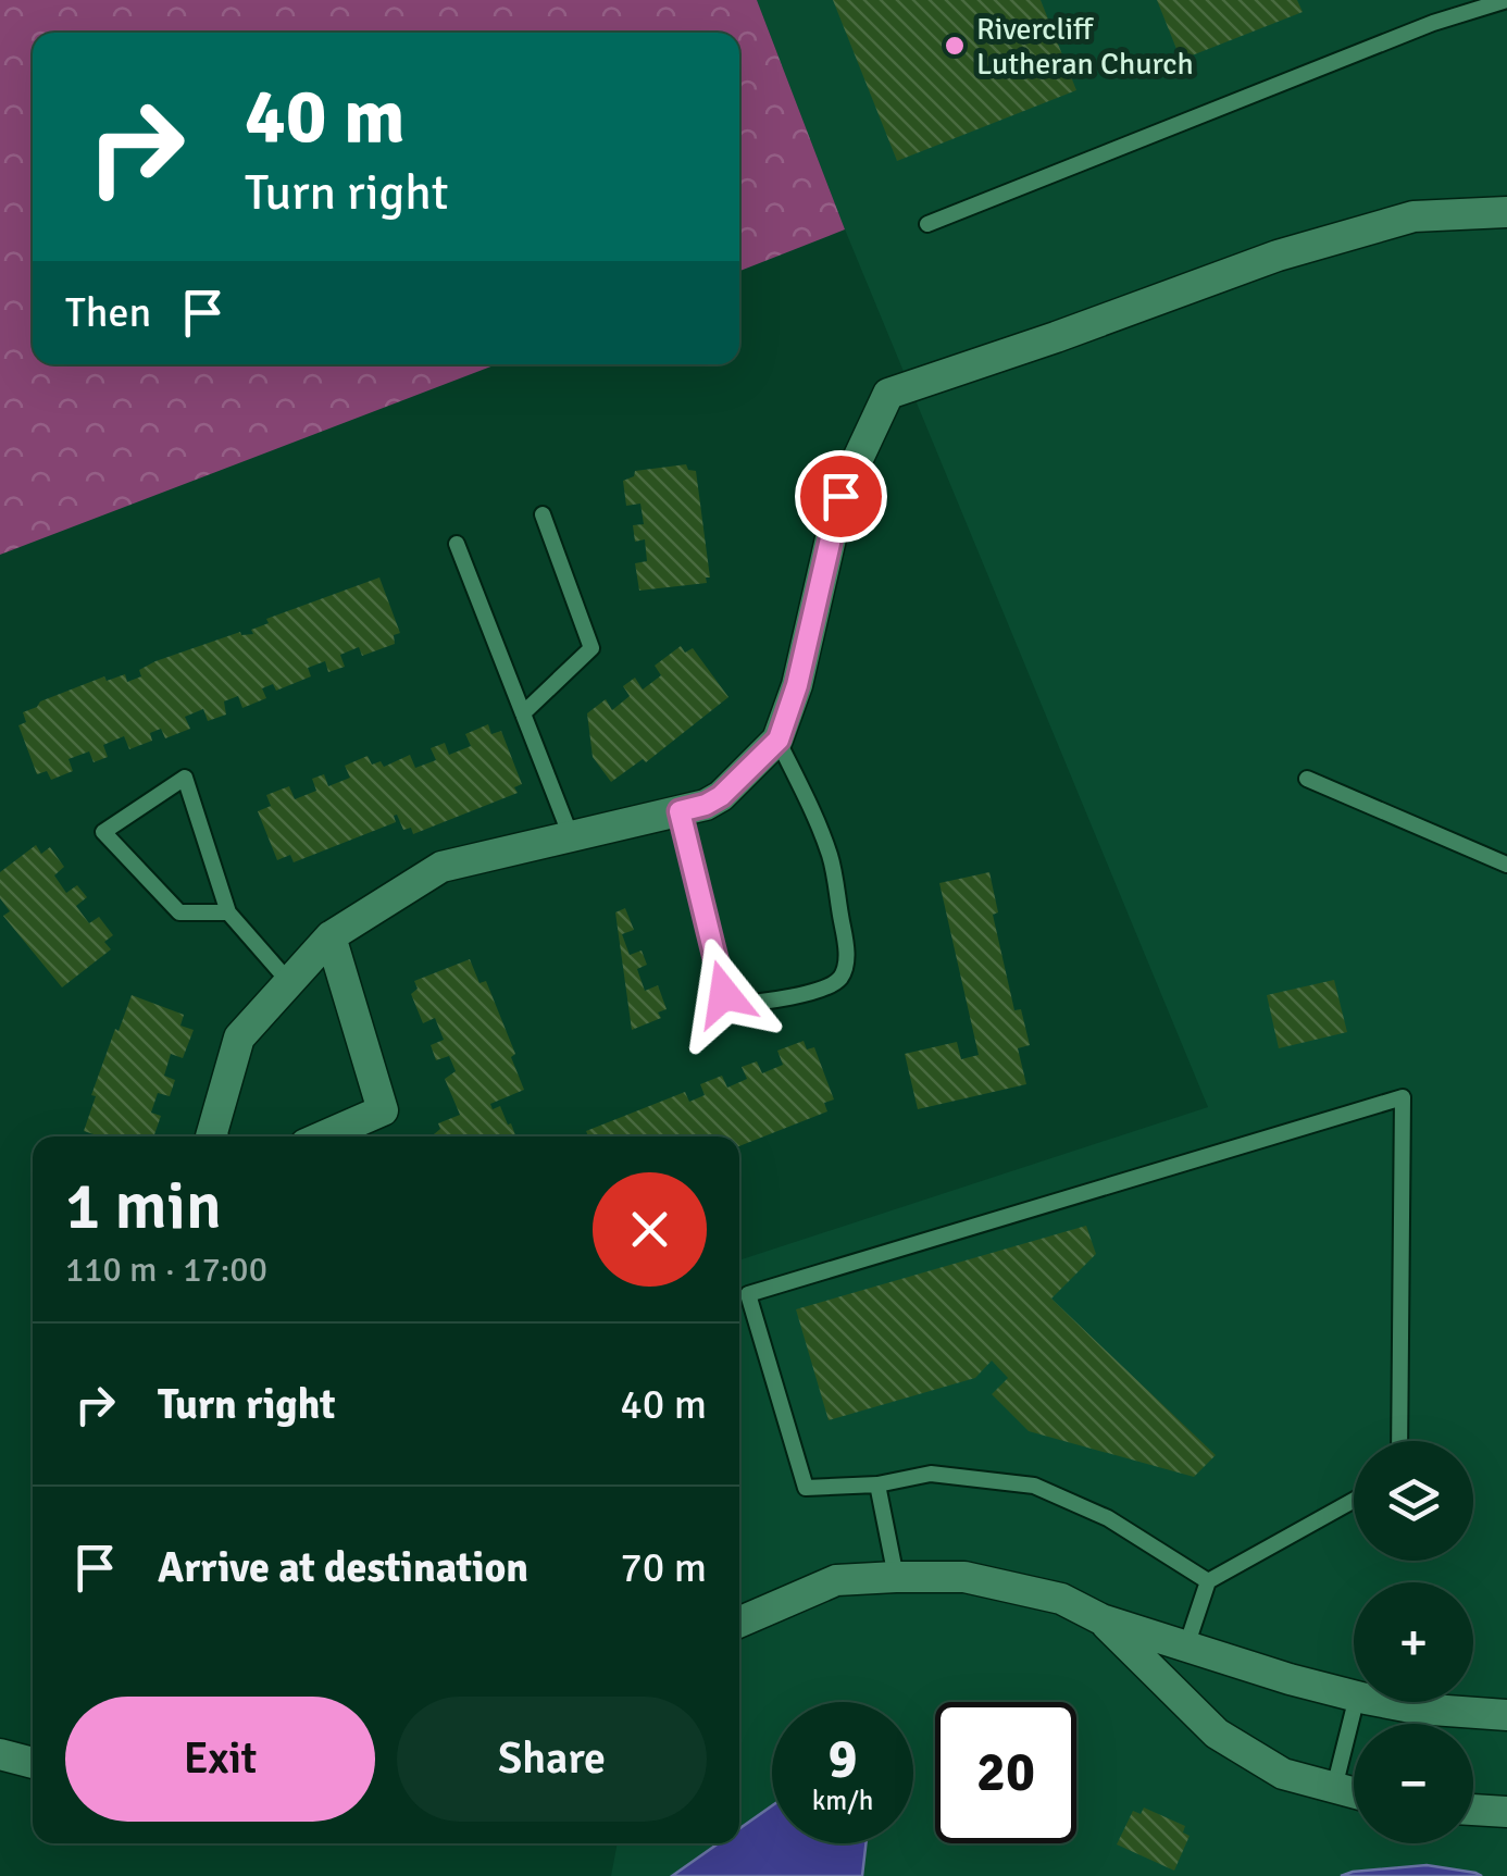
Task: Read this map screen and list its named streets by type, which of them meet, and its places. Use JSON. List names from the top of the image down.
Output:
{
  "places": ["Rivercliff Lutheran Church"],
  "page": {
    "turn": ["40 m", "Turn right"],
    "then": "Then",
    "heading": ["1 min", "110 m · 17:00"],
    "list": [
      {
        "name": "Turn right",
        "value": "40 m"
      },
      {
        "name": "Arrive at destination",
        "value": "70 m"
      }
    ],
    "map_buttons": ["+", "−"],
    "buttons": ["Exit", "Share"],
    "speed": "9 km/h",
    "limit": "20"
  }
}
